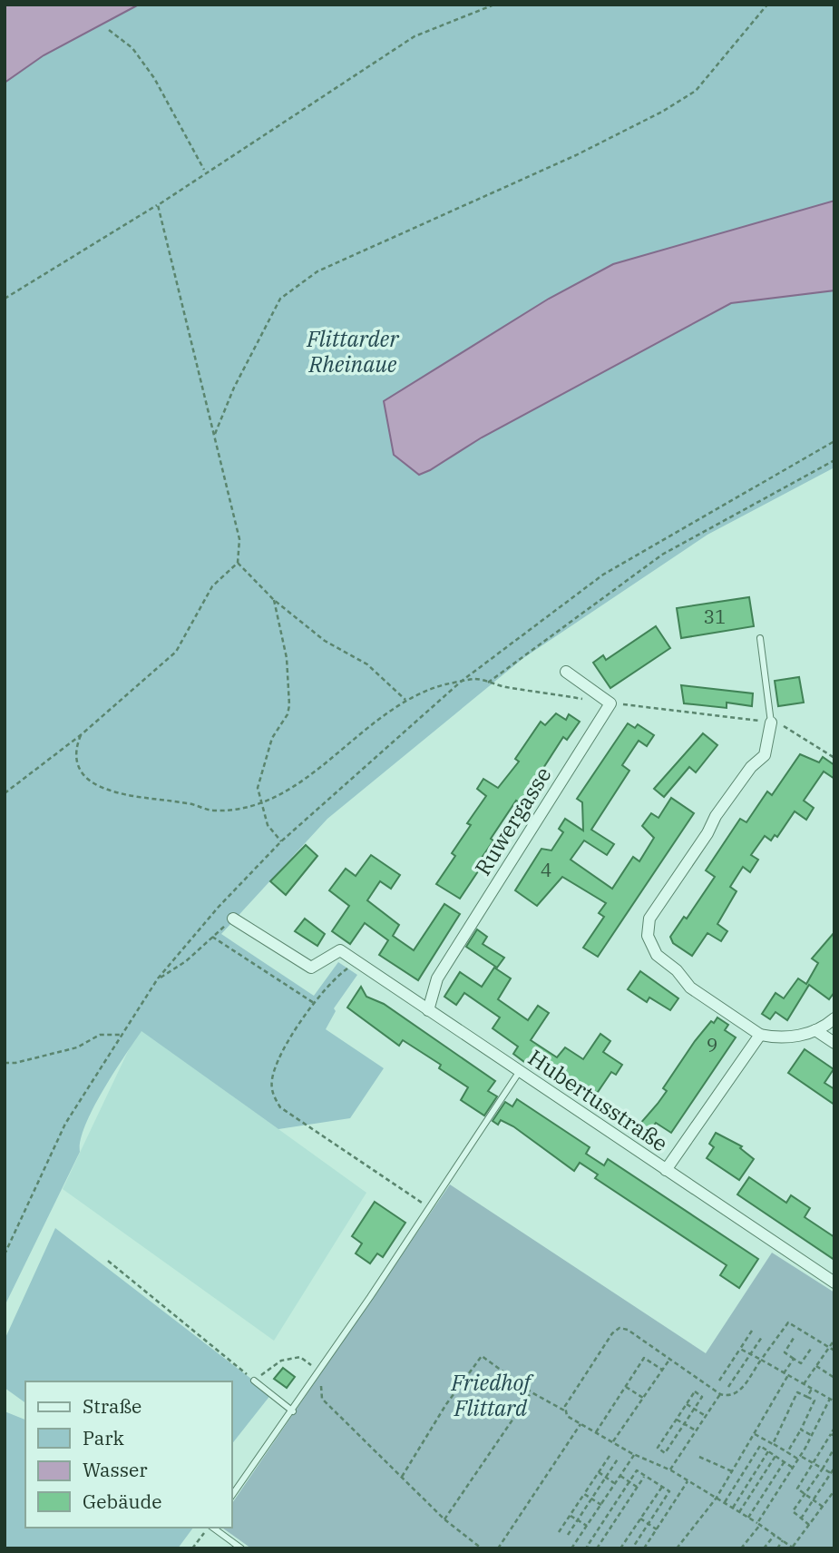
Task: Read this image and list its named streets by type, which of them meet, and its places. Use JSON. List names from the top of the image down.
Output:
{
  "streets": {
    "street": ["Ruwergasse", "Hubertusstraße"]
  },
  "crossings": [
    ["Ruwergasse", "Hubertusstraße"]
  ],
  "parks": ["Flittarder Rheinaue", "Friedhof Flittard"],
  "house_numbers": ["31", "4", "9"],
  "legend": [
    "Straße",
    "Park",
    "Wasser",
    "Gebäude"
  ]
}
